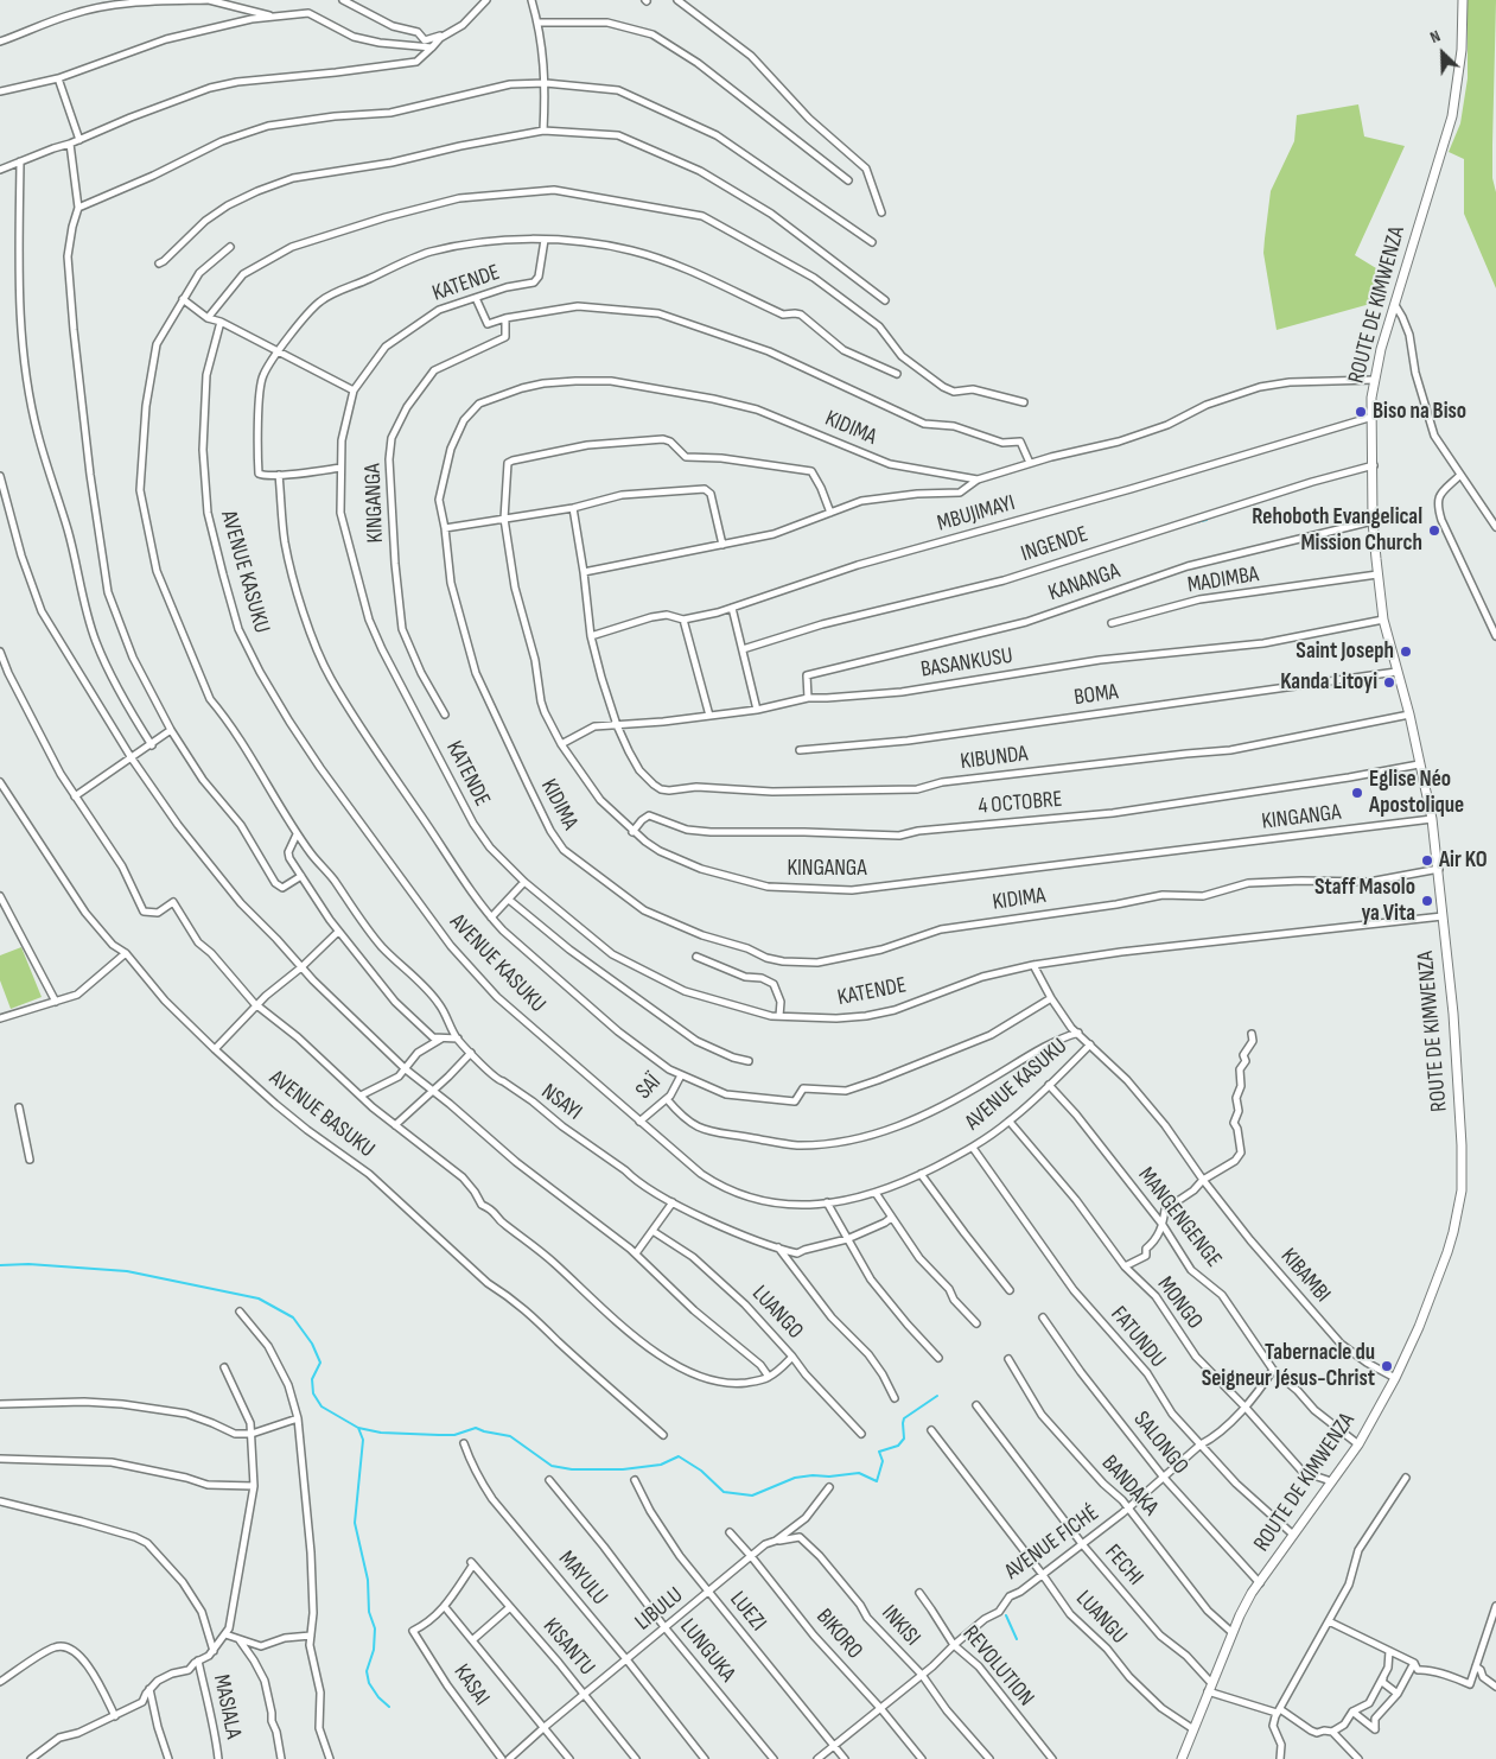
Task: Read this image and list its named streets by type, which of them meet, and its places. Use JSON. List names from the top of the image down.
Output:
{
  "streets": {
    "street": [
      "KATENDE",
      "ROUTE DE KIMWENZA",
      "KIDIMA",
      "KINGANGA",
      "MBUJIMAYI",
      "INGENDE",
      "AVENUE KASUKU",
      "MADIMBA",
      "KANANGA",
      "BASANKUSU",
      "BOMA",
      "KIBUNDA",
      "4 OCTOBRE",
      "SAÏ",
      "NSAYI",
      "AVENUE BASUKU",
      "MANGENGENGE",
      "KIBAMBI",
      "MONGO",
      "LUANGO",
      "FATUNDU",
      "SALONGO",
      "BANDAKA",
      "AVENUE FICHÉ",
      "FECHI",
      "MAYULU",
      "LIBULU",
      "LUEZI",
      "LUANGU",
      "INKISI",
      "BIKORO",
      "KISANTU",
      "LUNGUKA",
      "REVOLUTION",
      "KASAI",
      "MASIALA"
    ]
  },
  "crossings": [
    ["KATENDE", "ROUTE DE KIMWENZA"],
    ["ROUTE DE KIMWENZA", "KIDIMA"],
    ["ROUTE DE KIMWENZA", "KINGANGA"],
    ["ROUTE DE KIMWENZA", "MBUJIMAYI"],
    ["ROUTE DE KIMWENZA", "INGENDE"],
    ["ROUTE DE KIMWENZA", "MADIMBA"],
    ["ROUTE DE KIMWENZA", "KANANGA"],
    ["ROUTE DE KIMWENZA", "BASANKUSU"],
    ["ROUTE DE KIMWENZA", "BOMA"],
    ["ROUTE DE KIMWENZA", "KIBUNDA"],
    ["ROUTE DE KIMWENZA", "4 OCTOBRE"],
    ["ROUTE DE KIMWENZA", "MANGENGENGE"],
    ["ROUTE DE KIMWENZA", "KIBAMBI"],
    ["ROUTE DE KIMWENZA", "MONGO"],
    ["ROUTE DE KIMWENZA", "FATUNDU"],
    ["ROUTE DE KIMWENZA", "SALONGO"],
    ["ROUTE DE KIMWENZA", "BANDAKA"],
    ["ROUTE DE KIMWENZA", "FECHI"],
    ["ROUTE DE KIMWENZA", "LUANGU"],
    ["KINGANGA", "BASANKUSU"],
    ["KINGANGA", "4 OCTOBRE"],
    ["MBUJIMAYI", "KIBUNDA"],
    ["AVENUE KASUKU", "SAÏ"],
    ["AVENUE KASUKU", "MANGENGENGE"],
    ["AVENUE KASUKU", "MONGO"],
    ["AVENUE KASUKU", "FATUNDU"],
    ["KANANGA", "BASANKUSU"],
    ["BASANKUSU", "KIBUNDA"],
    ["NSAYI", "LUANGO"],
    ["MANGENGENGE", "AVENUE FICHÉ"],
    ["MONGO", "AVENUE FICHÉ"],
    ["FATUNDU", "AVENUE FICHÉ"],
    ["SALONGO", "AVENUE FICHÉ"],
    ["BANDAKA", "AVENUE FICHÉ"],
    ["AVENUE FICHÉ", "FECHI"],
    ["AVENUE FICHÉ", "LUEZI"],
    ["AVENUE FICHÉ", "LUANGU"],
    ["AVENUE FICHÉ", "INKISI"],
    ["AVENUE FICHÉ", "BIKORO"],
    ["AVENUE FICHÉ", "REVOLUTION"],
    ["MAYULU", "LIBULU"],
    ["LIBULU", "LUEZI"],
    ["LIBULU", "INKISI"],
    ["LIBULU", "BIKORO"],
    ["LIBULU", "KISANTU"],
    ["LIBULU", "LUNGUKA"],
    ["KISANTU", "KASAI"]
  ],
  "places": [
    "Biso na Biso",
    "Rehoboth Evangelical Mission Church",
    "Saint Joseph",
    "Kanda Litoyi",
    "Eglise Néo Apostolique",
    "Air KO",
    "Staff Masolo ya Vita",
    "Tabernacle du Seigneur Jésus-Christ"
  ],
  "north": "top left"
}
